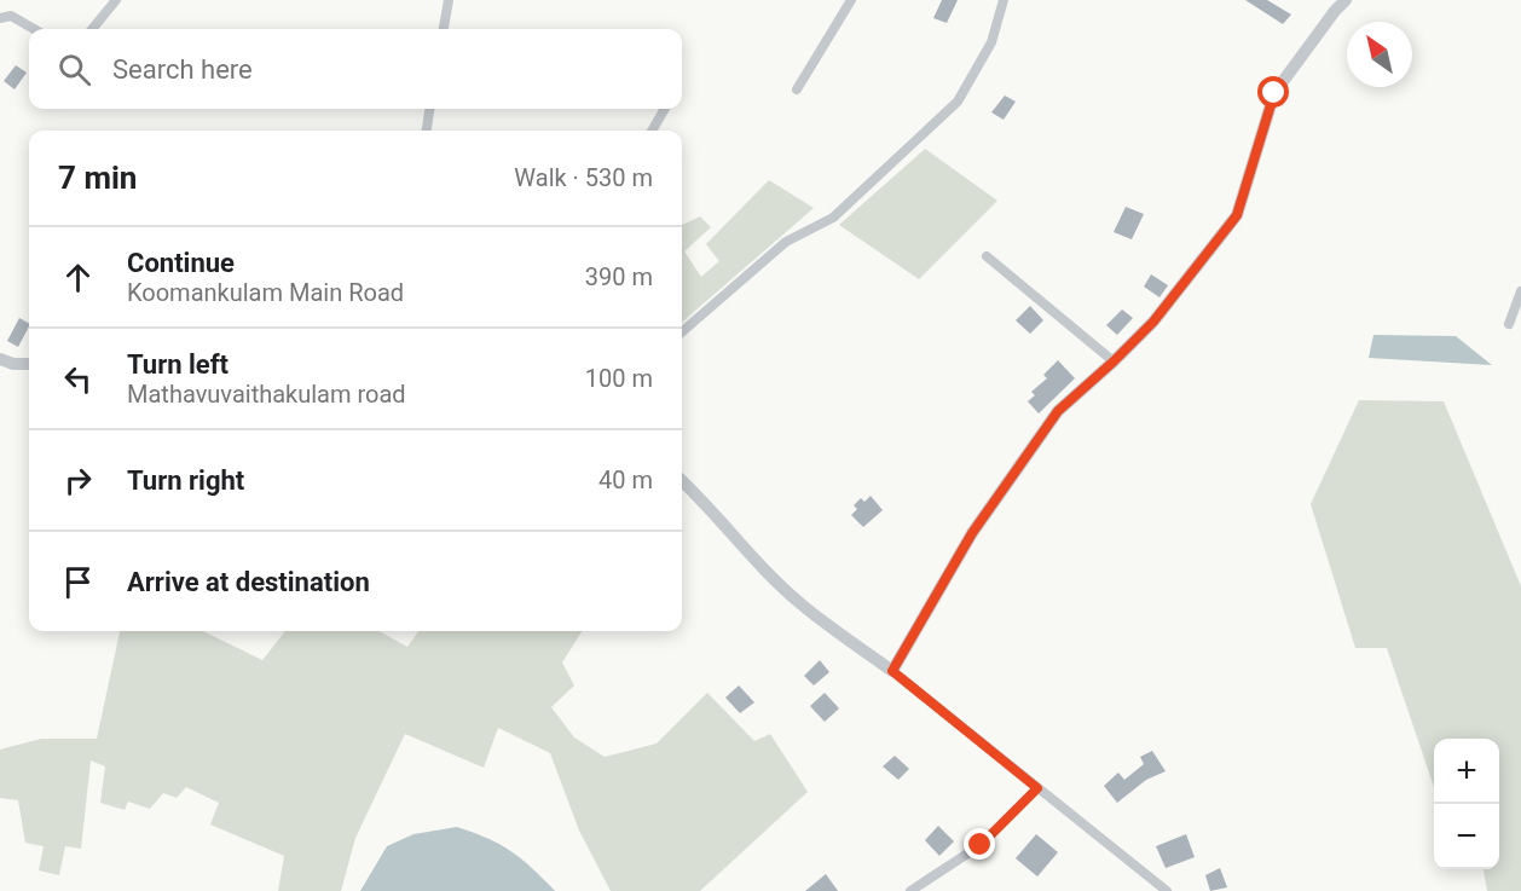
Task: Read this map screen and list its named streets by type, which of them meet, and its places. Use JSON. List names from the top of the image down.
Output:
{
  "north": "top left",
  "page": {
    "search": "Search here",
    "heading": ["7 min", "Walk · 530 m"],
    "list": [
      ["Continue", "Koomankulam Main Road", "390 m"],
      ["Turn left", "Mathavuvaithakulam road", "100 m"],
      ["Turn right", "40 m"],
      "Arrive at destination"
    ],
    "map_buttons": ["+", "−"]
  }
}
